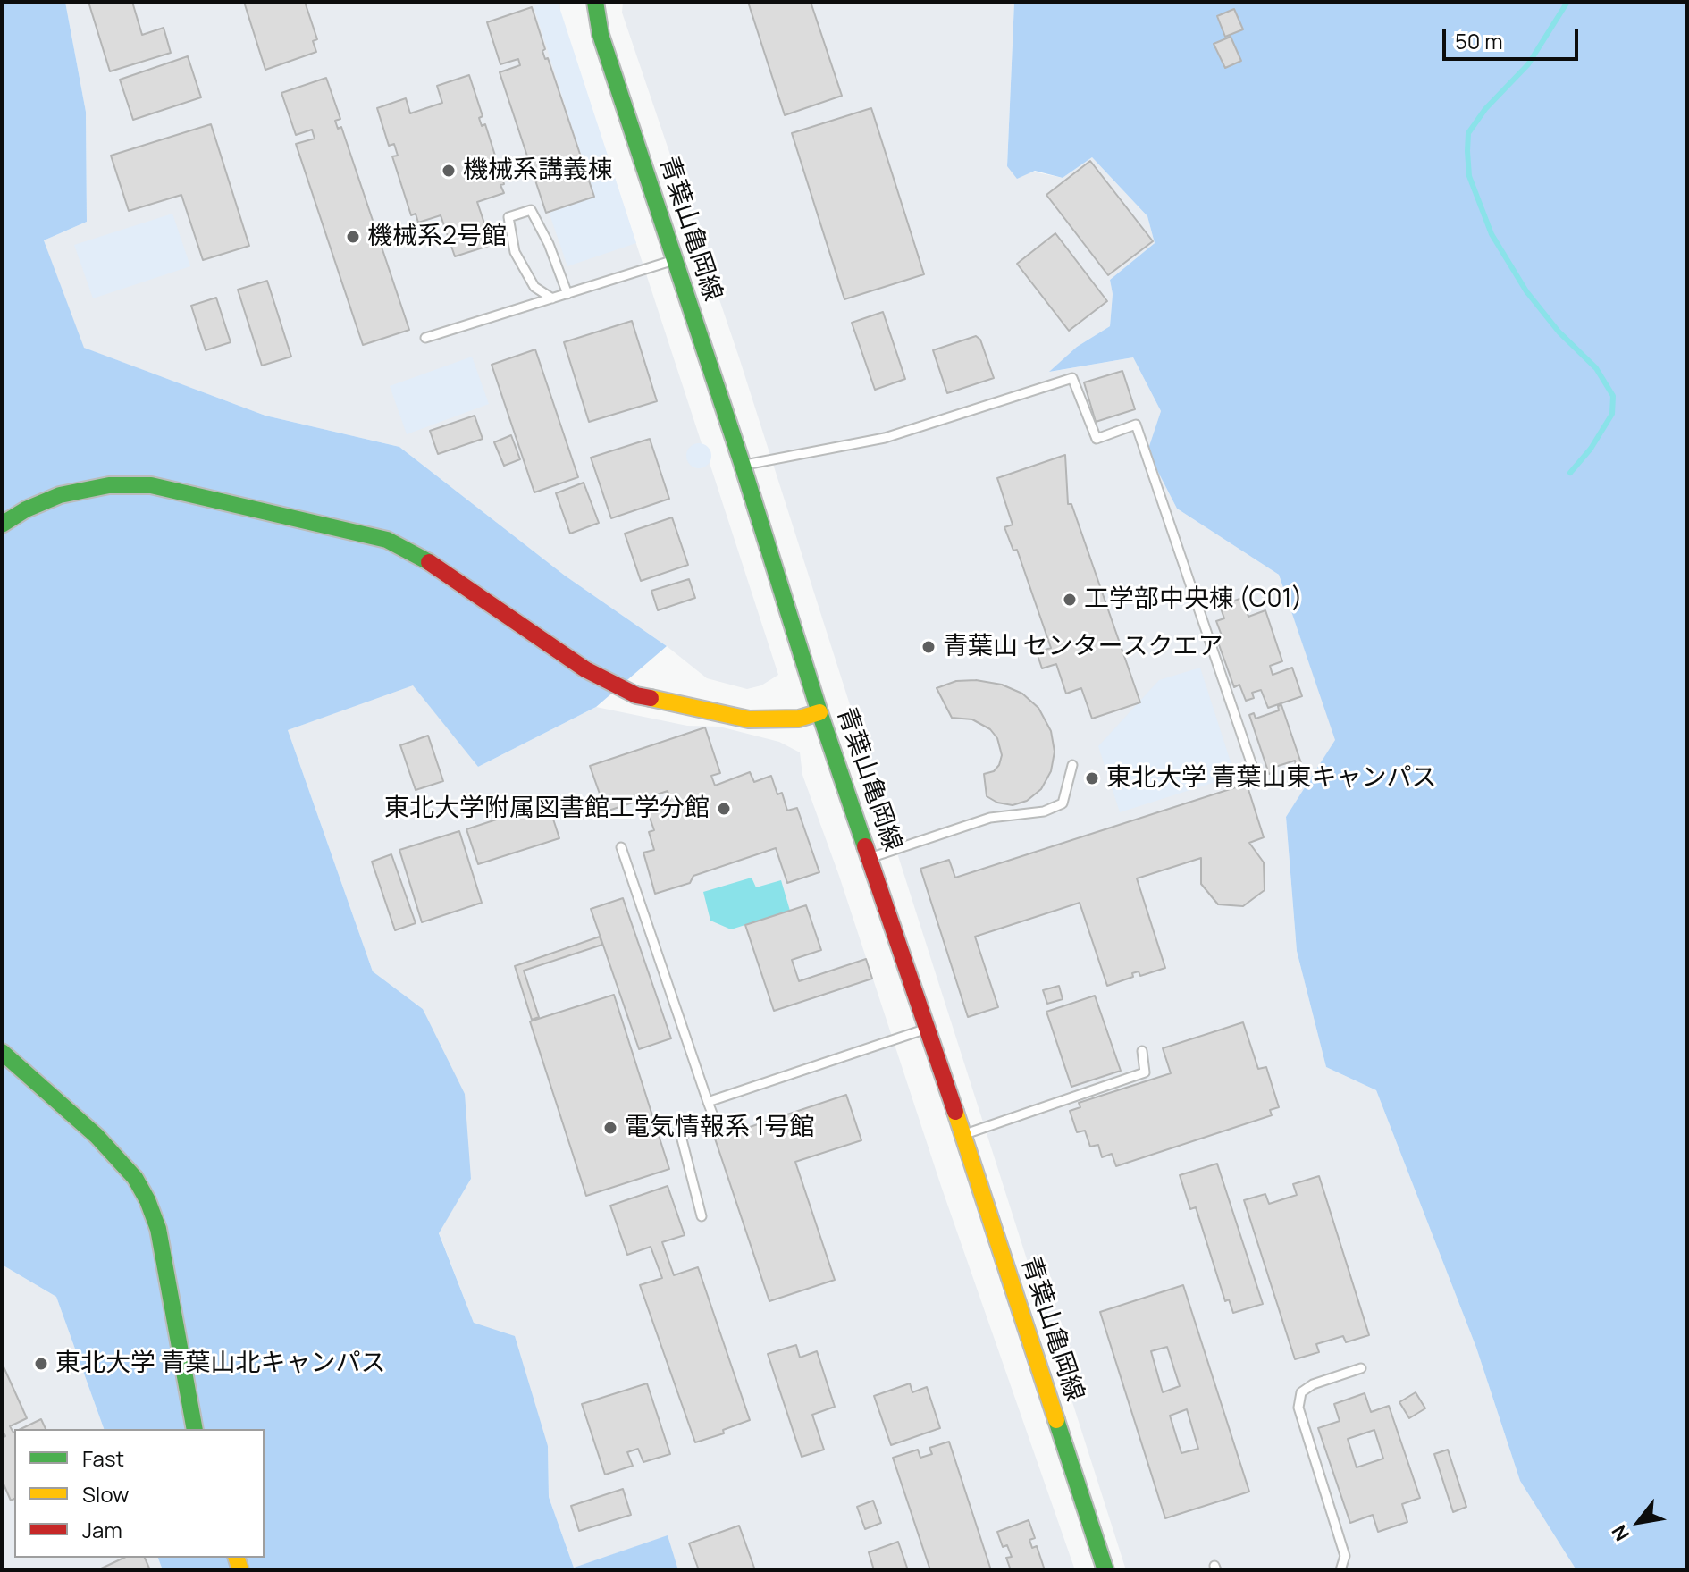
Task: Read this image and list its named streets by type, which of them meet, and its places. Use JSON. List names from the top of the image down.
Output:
{
  "streets": {
    "street": ["青葉山亀岡線"]
  },
  "places": [
    "機械系講義棟",
    "機械系2号館",
    "工学部中央棟 (C01)",
    "青葉山 センタースクエア",
    "東北大学 青葉山東キャンパス",
    "東北大学附属図書館工学分館",
    "電気情報系 1号館",
    "東北大学 青葉山北キャンパス"
  ],
  "legend": ["Fast", "Slow", "Jam"],
  "scale_bar": "50 m",
  "north": "bottom left"
}
